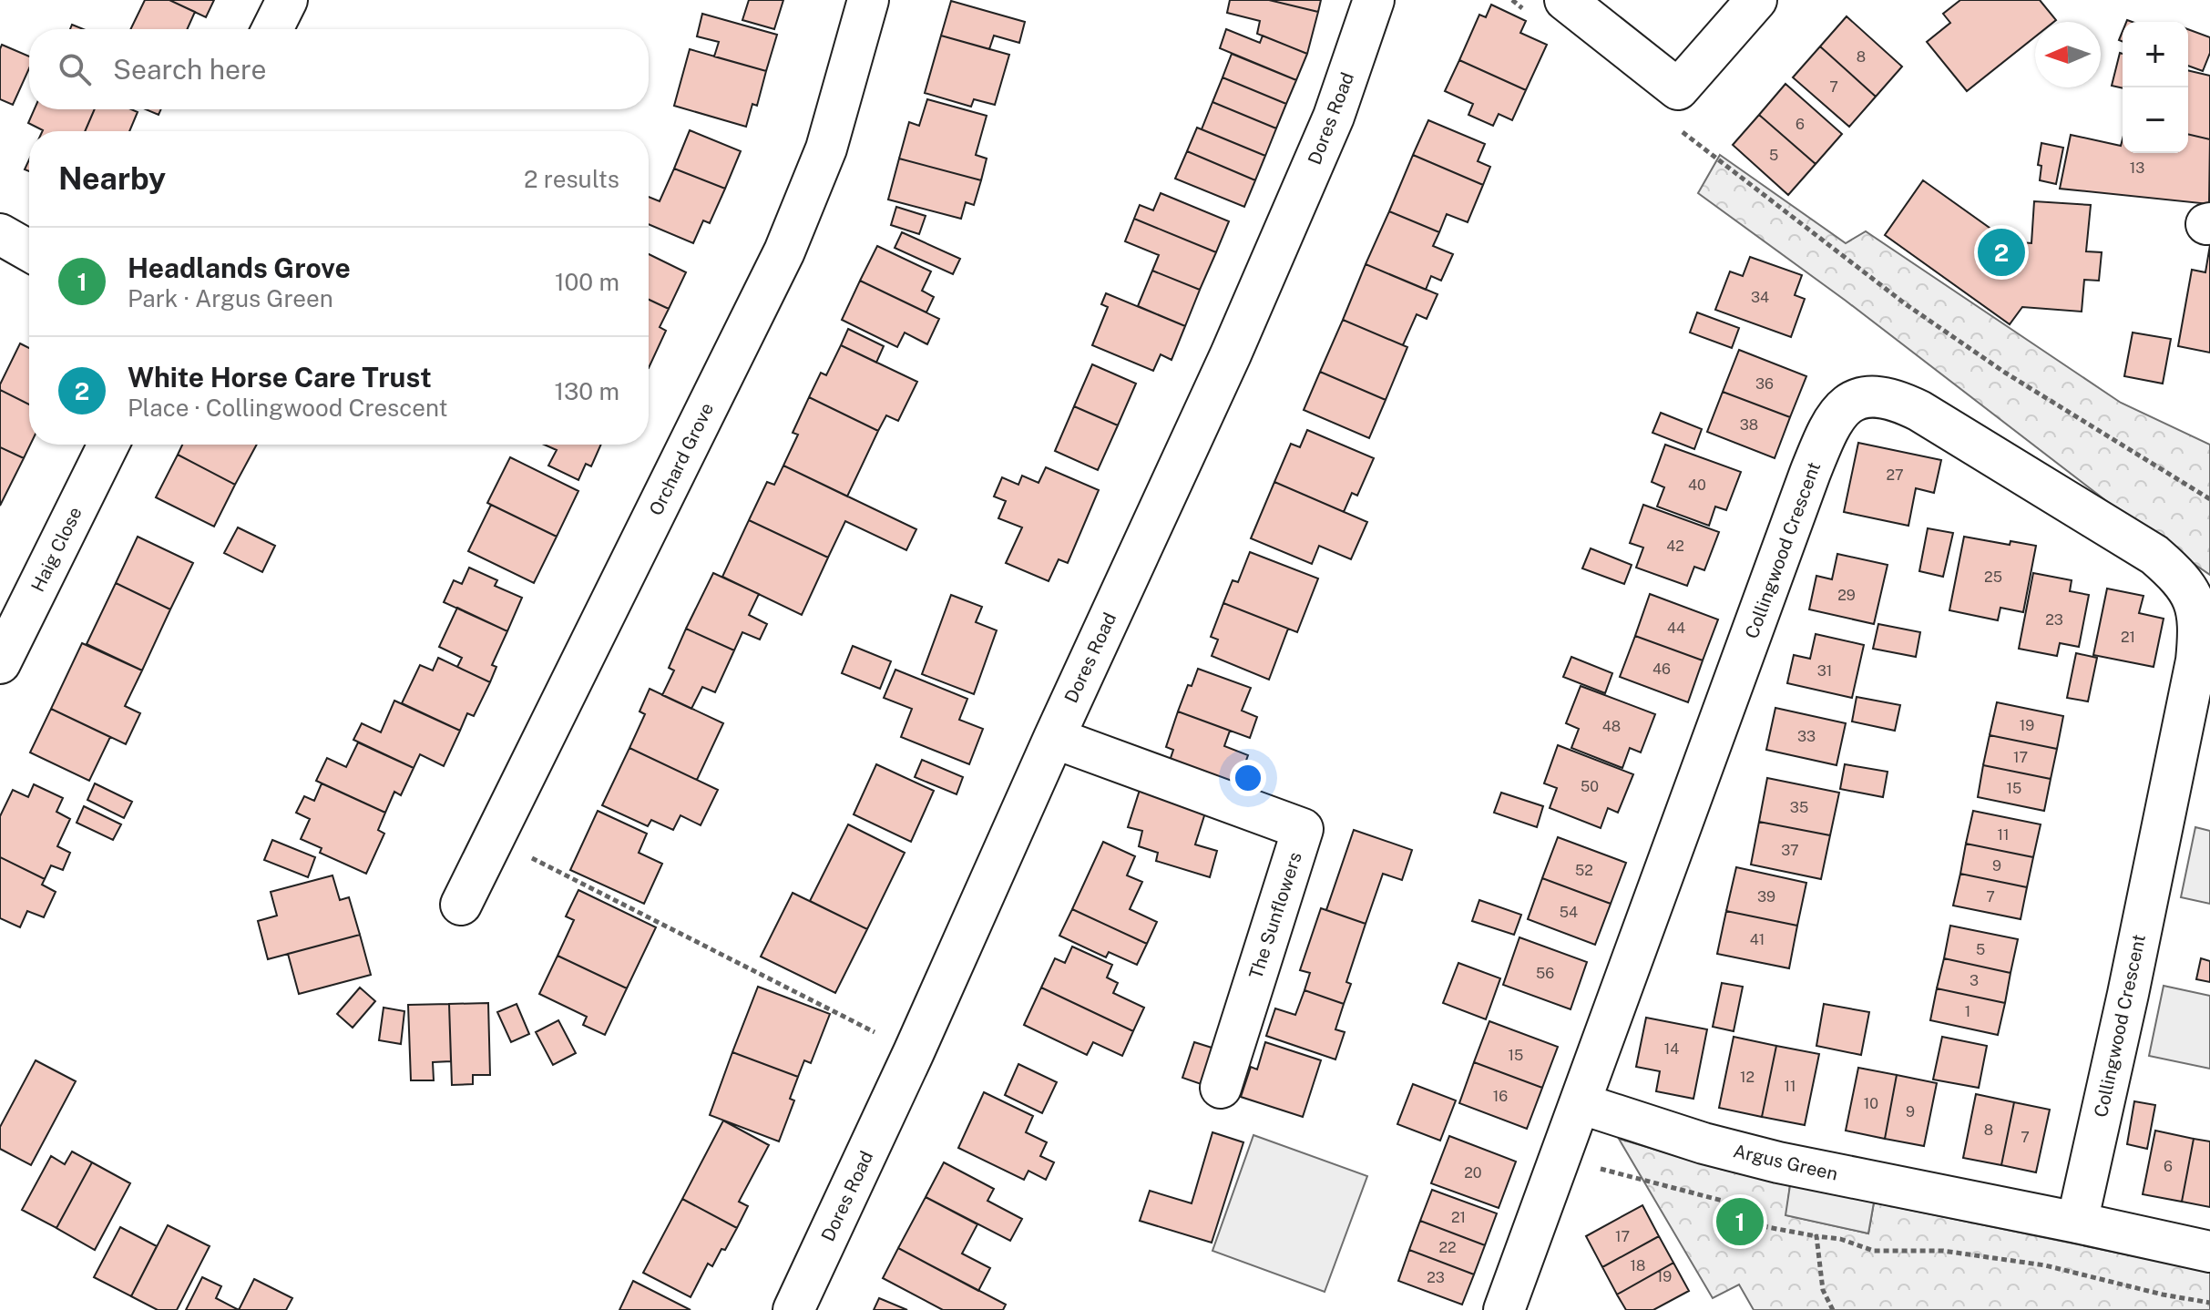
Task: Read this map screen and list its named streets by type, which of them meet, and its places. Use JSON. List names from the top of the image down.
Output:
{
  "streets": {
    "street": [
      "Dores Road",
      "Orchard Grove",
      "Haig Close",
      "Collingwood Crescent",
      "The Sunflowers",
      "Argus Green"
    ]
  },
  "crossings": [
    ["Dores Road", "The Sunflowers"],
    ["Collingwood Crescent", "Argus Green"]
  ],
  "house_numbers": [
    "8",
    "7",
    "6",
    "5",
    "13",
    "34",
    "36",
    "38",
    "27",
    "40",
    "42",
    "25",
    "29",
    "23",
    "44",
    "21",
    "46",
    "31",
    "19",
    "48",
    "33",
    "17",
    "50",
    "15",
    "35",
    "11",
    "37",
    "9",
    "52",
    "39",
    "7",
    "54",
    "41",
    "5",
    "56",
    "3",
    "1",
    "14",
    "15",
    "12",
    "11",
    "16",
    "10",
    "9",
    "8",
    "7",
    "6",
    "20",
    "21",
    "17",
    "22",
    "18",
    "19",
    "23"
  ],
  "north": "left",
  "page": {
    "map_buttons": ["+", "−"],
    "search": "Search here",
    "heading": ["Nearby", "2 results"],
    "pins": ["2", "1"],
    "list": [
      {
        "mark": "1",
        "name": "Headlands Grove",
        "note": "Park · Argus Green",
        "value": "100 m"
      },
      {
        "mark": "2",
        "name": "White Horse Care Trust",
        "note": "Place · Collingwood Crescent",
        "value": "130 m"
      }
    ]
  }
}
